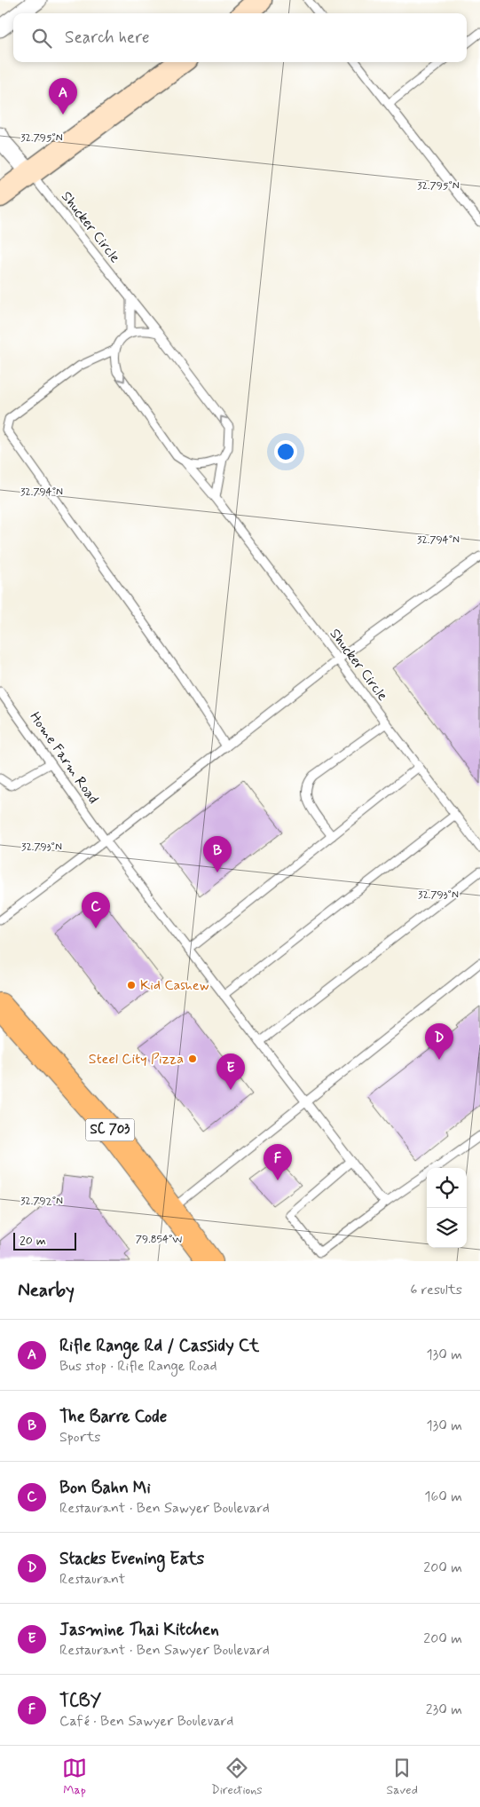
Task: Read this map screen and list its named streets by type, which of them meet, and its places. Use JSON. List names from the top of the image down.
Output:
{
  "streets": {
    "main road": ["SC 703"],
    "lane": ["Shucker Circle", "Home Farm Road"]
  },
  "places": ["Kid Cashew", "Steel City Pizza"],
  "scale_bar": "20 m",
  "page": {
    "search": "Search here",
    "pins": [
      "A",
      "B",
      "C",
      "D",
      "E",
      "F"
    ],
    "scale": "20 m",
    "heading": ["Nearby", "6 results"],
    "list": [
      {
        "mark": "A",
        "name": "Rifle Range Rd / Cassidy Ct",
        "note": "Bus stop · Rifle Range Road",
        "value": "130 m"
      },
      {
        "mark": "B",
        "name": "The Barre Code",
        "note": "Sports",
        "value": "130 m"
      },
      {
        "mark": "C",
        "name": "Bon Bahn Mi",
        "note": "Restaurant · Ben Sawyer Boulevard",
        "value": "160 m"
      },
      {
        "mark": "D",
        "name": "Stacks Evening Eats",
        "note": "Restaurant",
        "value": "200 m"
      },
      {
        "mark": "E",
        "name": "Jasmine Thai Kitchen",
        "note": "Restaurant · Ben Sawyer Boulevard",
        "value": "200 m"
      },
      {
        "mark": "F",
        "name": "TCBY",
        "note": "Café · Ben Sawyer Boulevard",
        "value": "230 m"
      }
    ],
    "nav": ["Map", "Directions", "Saved"]
  },
  "coordinates": [
    "32.795°N",
    "32.794°N",
    "32.793°N",
    "32.792°N",
    "79.854°W"
  ]
}
